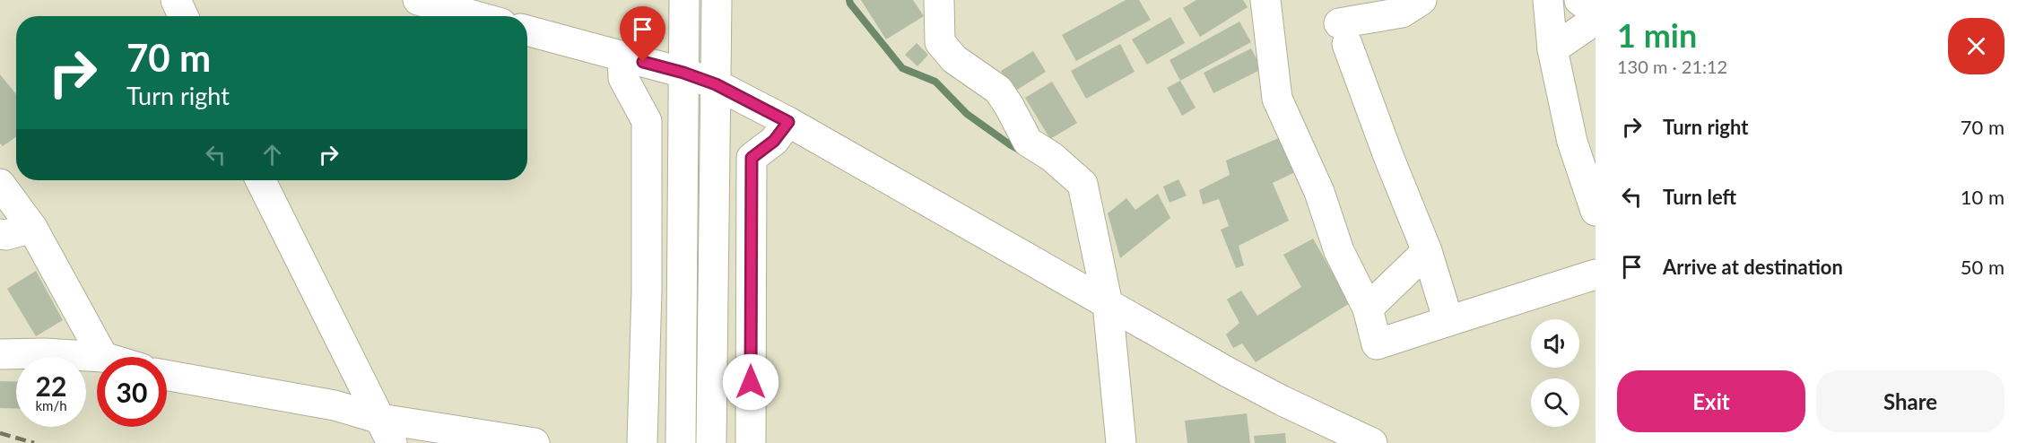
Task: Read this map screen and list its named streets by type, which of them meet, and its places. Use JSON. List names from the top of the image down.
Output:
{
  "page": {
    "heading": ["1 min", "130 m · 21:12"],
    "turn": ["70 m", "Turn right"],
    "list": [
      {
        "name": "Turn right",
        "value": "70 m"
      },
      {
        "name": "Turn left",
        "value": "10 m"
      },
      {
        "name": "Arrive at destination",
        "value": "50 m"
      }
    ],
    "speed": "22 km/h",
    "limit": "30",
    "buttons": ["Exit", "Share"]
  }
}
